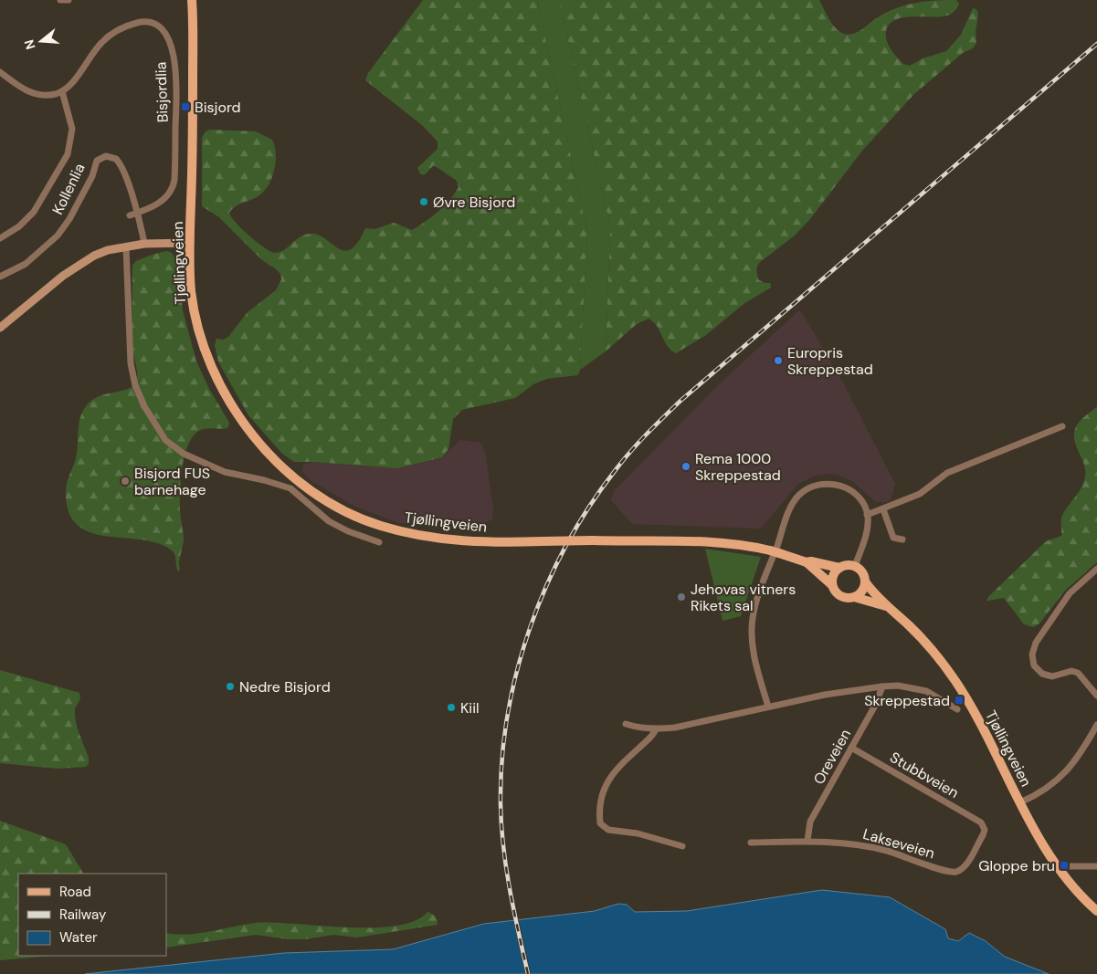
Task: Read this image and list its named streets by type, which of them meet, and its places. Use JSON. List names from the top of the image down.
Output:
{
  "streets": {
    "main road": ["Tjøllingveien"],
    "street": [
      "Bisjordlia",
      "Kollenlia",
      "Oreveien",
      "Stubbveien",
      "Lakseveien"
    ]
  },
  "crossings": [
    ["Bisjordlia", "Kollenlia"],
    ["Oreveien", "Stubbveien"],
    ["Oreveien", "Lakseveien"],
    ["Stubbveien", "Lakseveien"]
  ],
  "places": {
    "transit": ["Bisjord", "Skreppestad", "Gloppe bru"],
    "other": [
      "Øvre Bisjord",
      "Europris Skreppestad",
      "Rema 1000 Skreppestad",
      "Bisjord FUS barnehage",
      "Jehovas vitners Rikets sal",
      "Nedre Bisjord",
      "Kiil"
    ]
  },
  "legend": ["Road", "Railway", "Water"],
  "north": "left"
}
